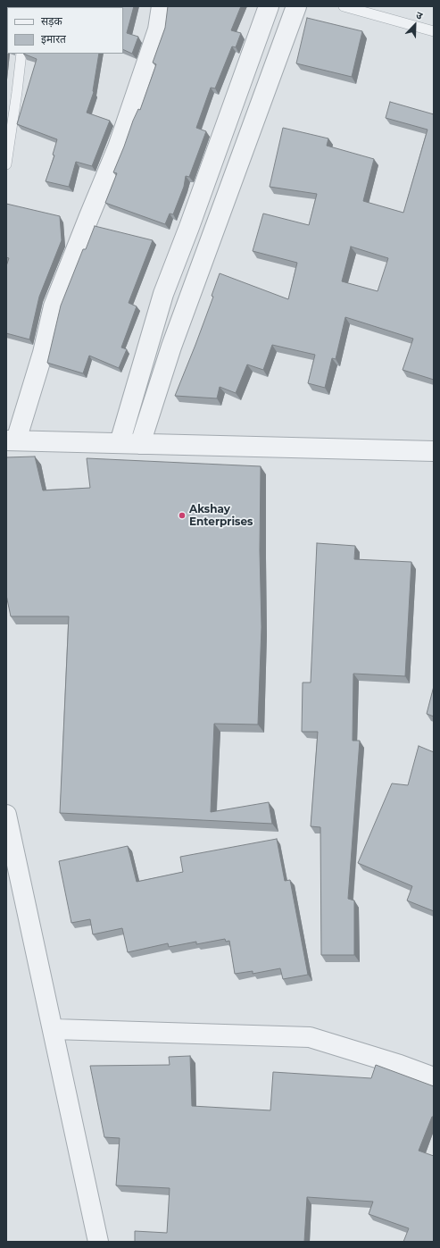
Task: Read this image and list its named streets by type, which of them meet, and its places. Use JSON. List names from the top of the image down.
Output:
{
  "places": ["Akshay Enterprises"],
  "legend": ["सड़क", "इमारत"],
  "north": "top right"
}
